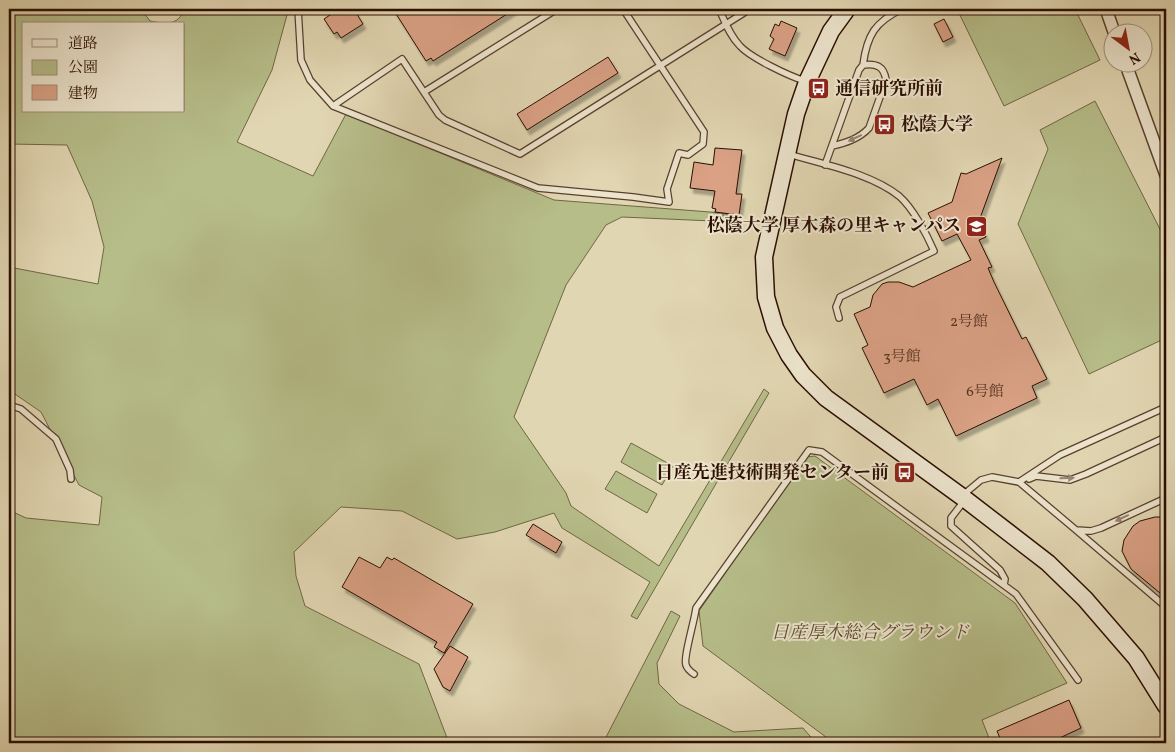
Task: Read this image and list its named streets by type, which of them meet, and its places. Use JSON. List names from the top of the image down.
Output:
{
  "parks": ["日産厚木総合グラウンド"],
  "places": {
    "bus stop": ["通信研究所前", "松蔭大学", "日産先進技術開発センター前"],
    "school or university": ["松蔭大学 厚木森の里キャンパス"]
  },
  "house_numbers": ["2号館", "3号館", "6号館"],
  "legend": ["道路", "公園", "建物"],
  "north": "bottom right"
}
